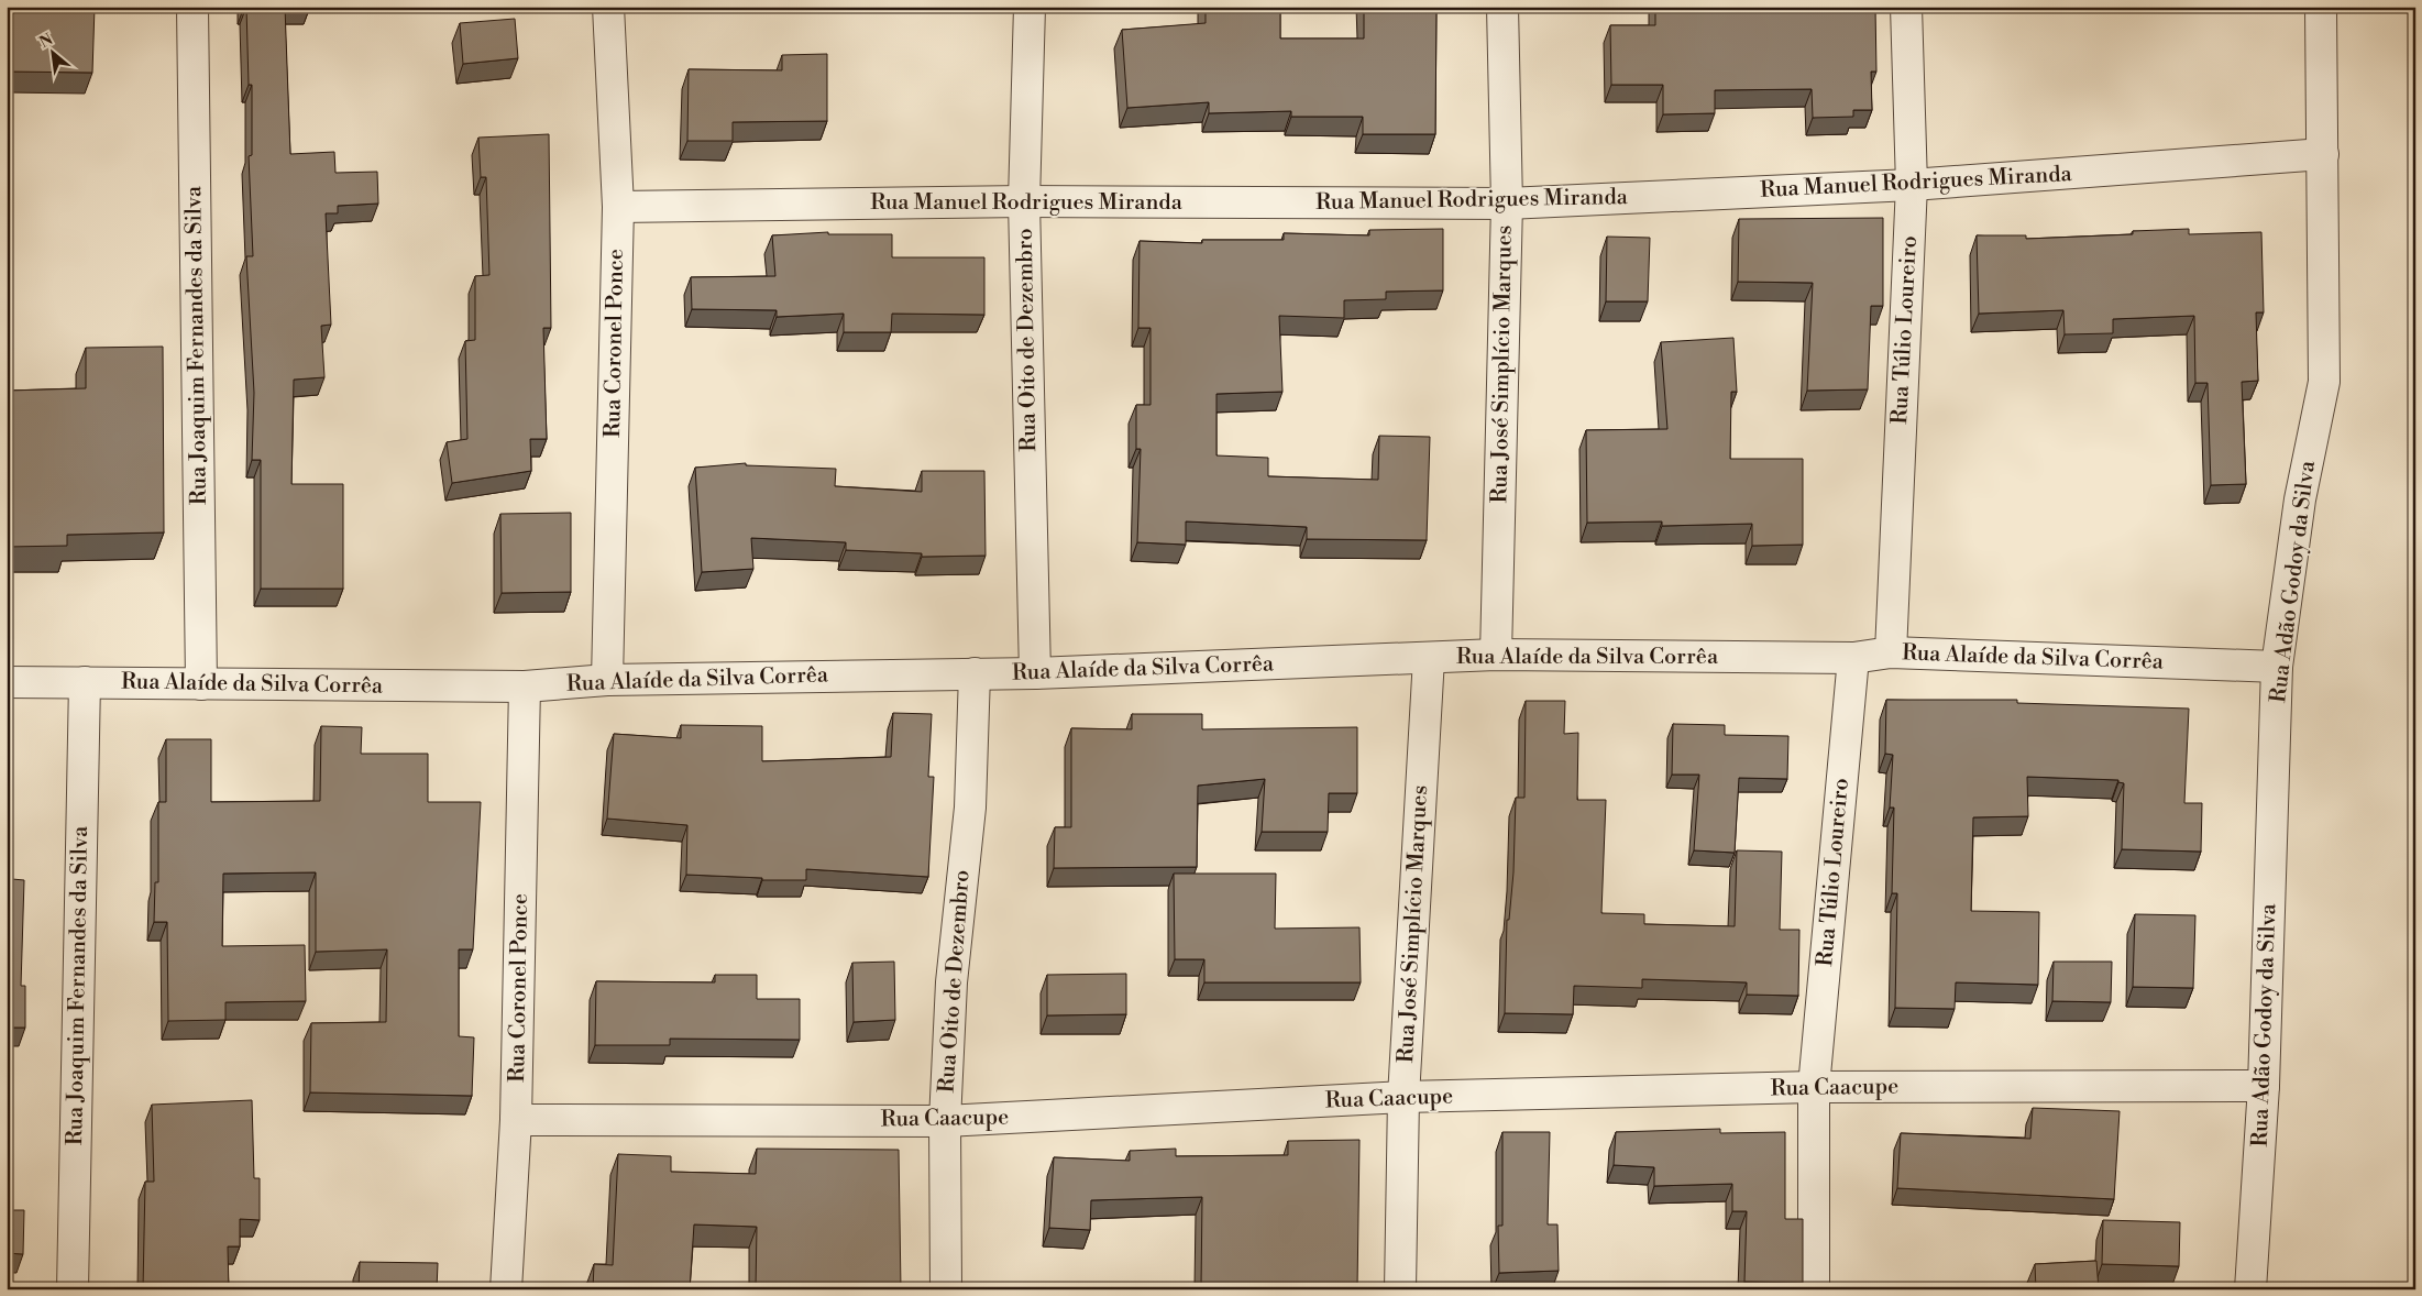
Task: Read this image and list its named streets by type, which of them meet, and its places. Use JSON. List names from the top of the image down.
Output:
{
  "streets": {
    "street": [
      "Rua Manuel Rodrigues Miranda",
      "Rua Túlio Loureiro",
      "Rua Oito de Dezembro",
      "Rua Coronel Ponce",
      "Rua Joaquim Fernandes da Silva",
      "Rua José Simplício Marques",
      "Rua Adão Godoy da Silva",
      "Rua Alaíde da Silva Corrêa",
      "Rua Caacupe"
    ]
  },
  "crossings": [
    ["Rua Manuel Rodrigues Miranda", "Rua Túlio Loureiro"],
    ["Rua Manuel Rodrigues Miranda", "Rua Oito de Dezembro"],
    ["Rua Manuel Rodrigues Miranda", "Rua Coronel Ponce"],
    ["Rua Manuel Rodrigues Miranda", "Rua José Simplício Marques"],
    ["Rua Manuel Rodrigues Miranda", "Rua Adão Godoy da Silva"],
    ["Rua Túlio Loureiro", "Rua Alaíde da Silva Corrêa"],
    ["Rua Túlio Loureiro", "Rua Caacupe"],
    ["Rua Oito de Dezembro", "Rua Alaíde da Silva Corrêa"],
    ["Rua Oito de Dezembro", "Rua Caacupe"],
    ["Rua Coronel Ponce", "Rua Alaíde da Silva Corrêa"],
    ["Rua Coronel Ponce", "Rua Caacupe"],
    ["Rua Joaquim Fernandes da Silva", "Rua Alaíde da Silva Corrêa"],
    ["Rua José Simplício Marques", "Rua Alaíde da Silva Corrêa"],
    ["Rua José Simplício Marques", "Rua Caacupe"],
    ["Rua Adão Godoy da Silva", "Rua Alaíde da Silva Corrêa"],
    ["Rua Adão Godoy da Silva", "Rua Caacupe"]
  ],
  "north": "top left"
}
